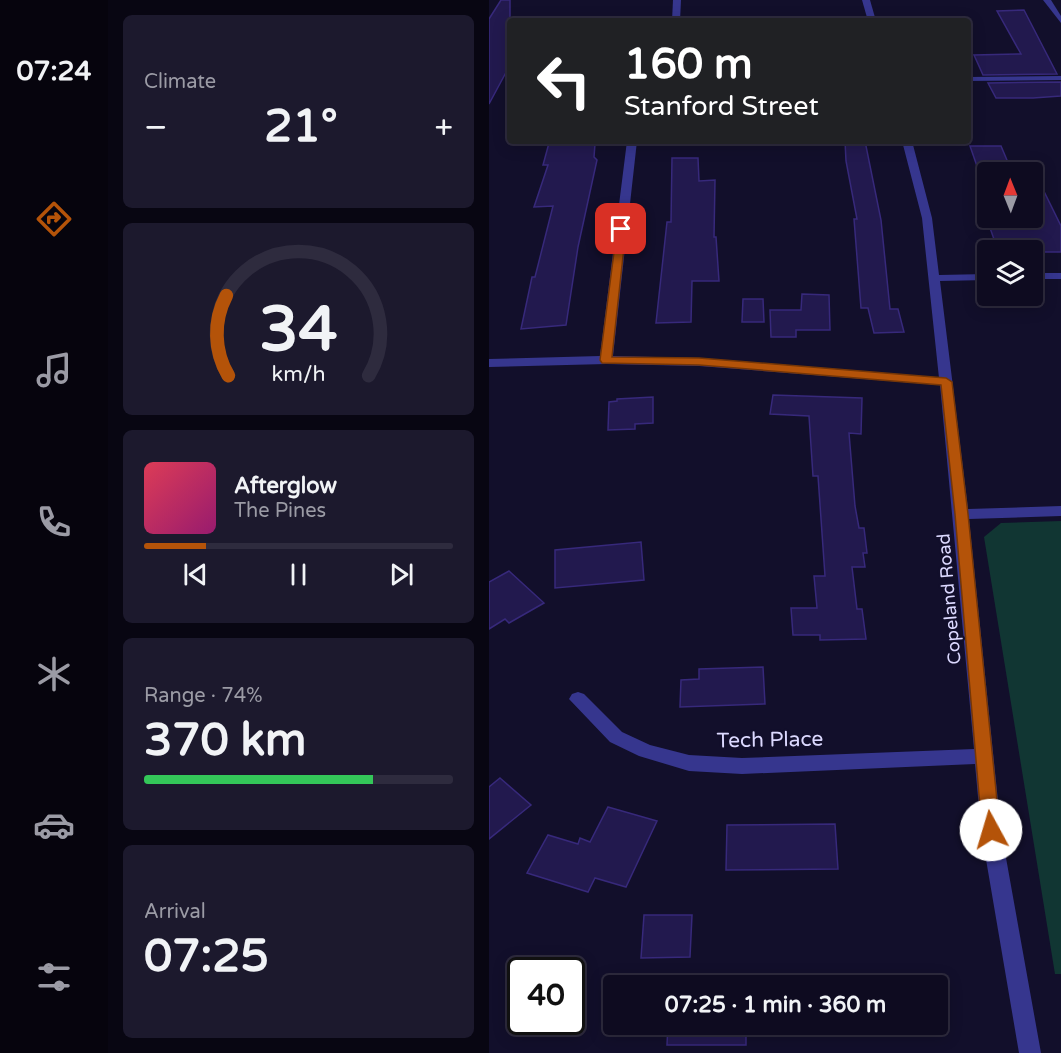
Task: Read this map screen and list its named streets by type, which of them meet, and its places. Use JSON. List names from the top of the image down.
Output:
{
  "streets": {
    "street": ["Copeland Road", "Tech Place"]
  },
  "crossings": [
    ["Copeland Road", "Tech Place"]
  ],
  "north": "top",
  "page": {
    "tabs": "07:24",
    "tile": [
      "Climate",
      ["Range · 74%", "370 km"],
      ["Arrival", "07:25"]
    ],
    "turn": ["160 m", "Stanford Street"],
    "heat": ["−", "21°", "+"],
    "song": ["Afterglow", "The Pines"],
    "limit": "40",
    "trip": "07:25 · 1 min · 360 m",
    "gauge": ["34", "km/h"]
  }
}
